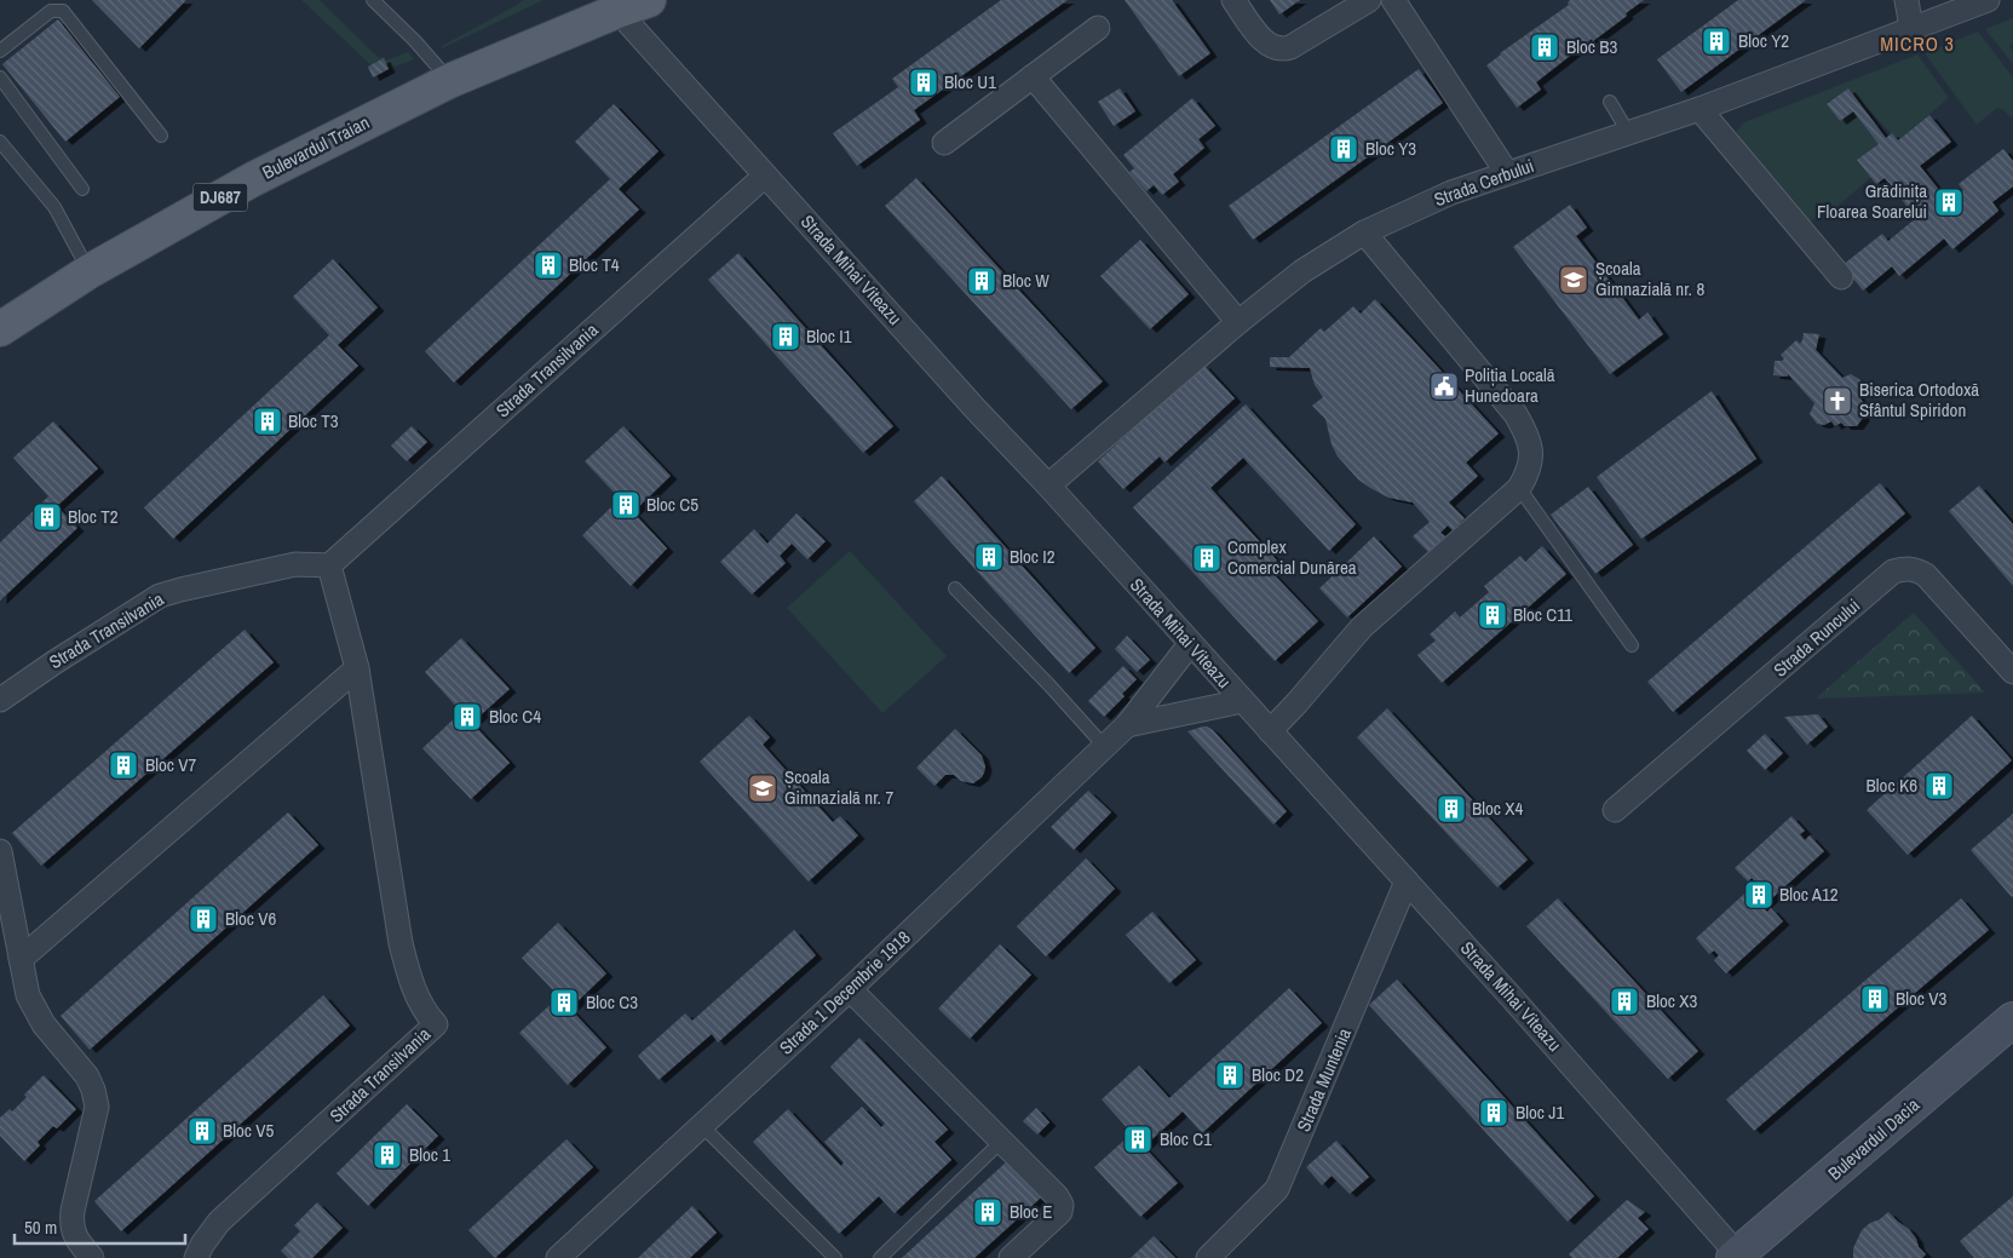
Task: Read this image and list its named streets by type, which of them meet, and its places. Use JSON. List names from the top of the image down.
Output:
{
  "streets": {
    "main road": ["Bulevardul Traian", "DJ687", "Bulevardul Dacia"],
    "street": [
      "Strada Cerbului",
      "Strada Mihai Viteazu",
      "Strada Transilvania",
      "Strada Runcului",
      "Strada 1 Decembrie 1918",
      "Strada Muntenia"
    ]
  },
  "crossings": [
    ["Bulevardul Traian", "Strada Mihai Viteazu"],
    ["Strada Cerbului", "Strada Mihai Viteazu"],
    ["Strada Mihai Viteazu", "Strada Transilvania"],
    ["Strada Mihai Viteazu", "Strada 1 Decembrie 1918"],
    ["Strada Mihai Viteazu", "Strada Muntenia"],
    ["Strada Mihai Viteazu", "Bulevardul Dacia"]
  ],
  "districts": ["MICRO 3"],
  "places": {
    "building": [
      "Bloc Y2",
      "Bloc B3",
      "Bloc U1",
      "Bloc Y3",
      "Grădinița Floarea Soarelui",
      "Bloc T4",
      "Bloc W",
      "Bloc I1",
      "Bloc T3",
      "Bloc C5",
      "Bloc T2",
      "Bloc I2",
      "Complex Comercial Dunărea",
      "Bloc C11",
      "Bloc C4",
      "Bloc V7",
      "Bloc K6",
      "Bloc X4",
      "Bloc A12",
      "Bloc V6",
      "Bloc V3",
      "Bloc X3",
      "Bloc C3",
      "Bloc D2",
      "Bloc J1",
      "Bloc V5",
      "Bloc C1",
      "Bloc 1",
      "Bloc E"
    ],
    "school or university": ["Școala Gimnazială nr. 8", "Școala Gimnazială nr. 7"],
    "public building": ["Poliția Locală Hunedoara"],
    "church": ["Biserica Ortodoxă Sfântul Spiridon"]
  },
  "scale_bar": "50 m"
}
